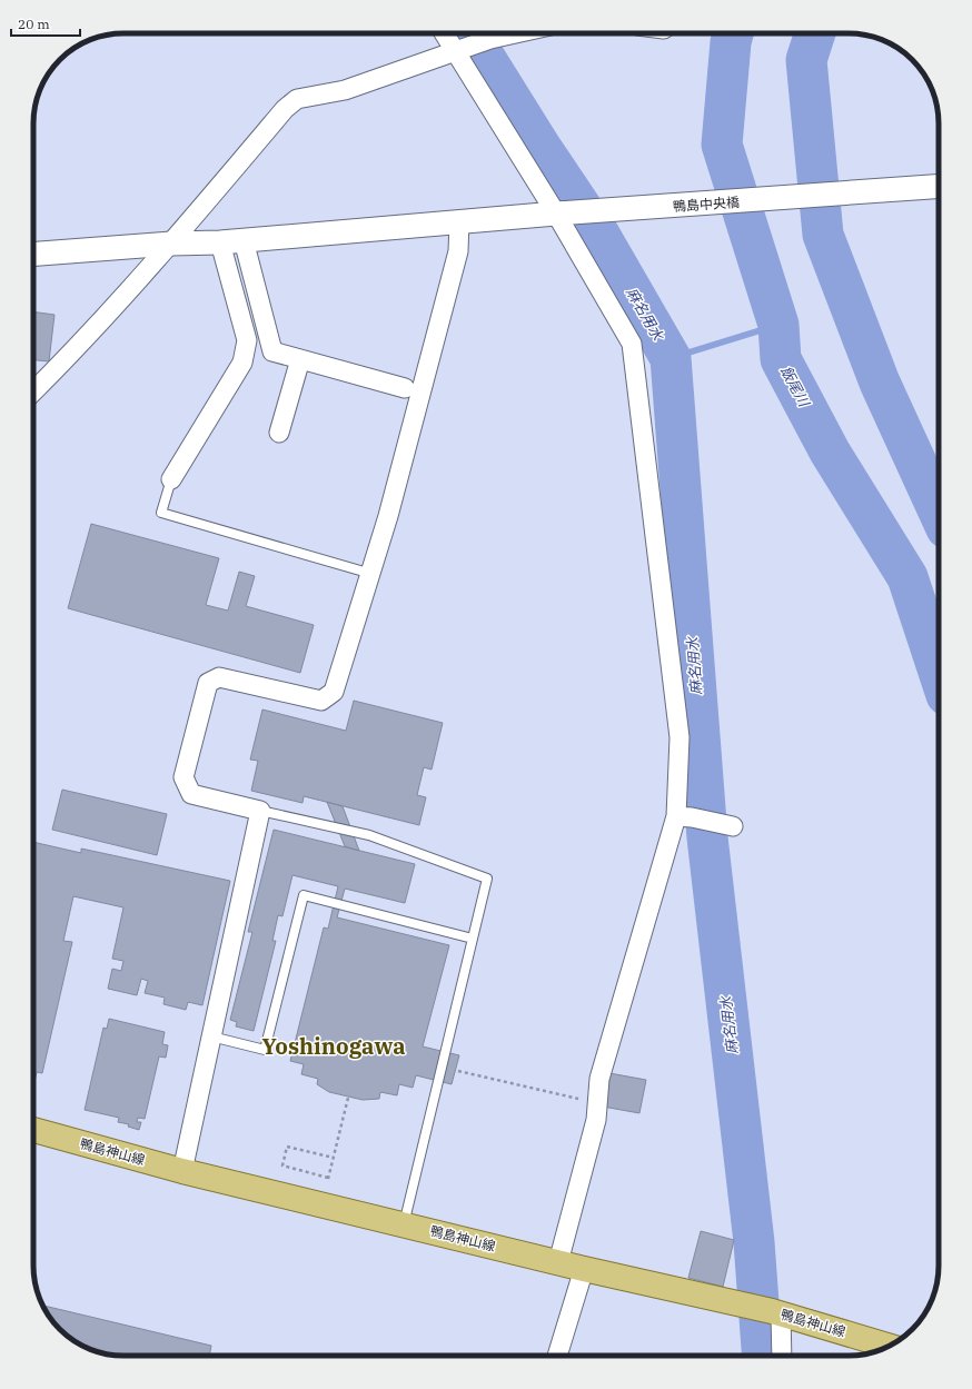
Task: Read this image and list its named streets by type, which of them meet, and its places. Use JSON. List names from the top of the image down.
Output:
{
  "streets": {
    "main road": ["鴨島神山線"],
    "street": ["鴨島中央橋"]
  },
  "districts": ["Yoshinogawa"],
  "water": ["麻名用水", "飯尾川"],
  "scale_bar": "20 m"
}
